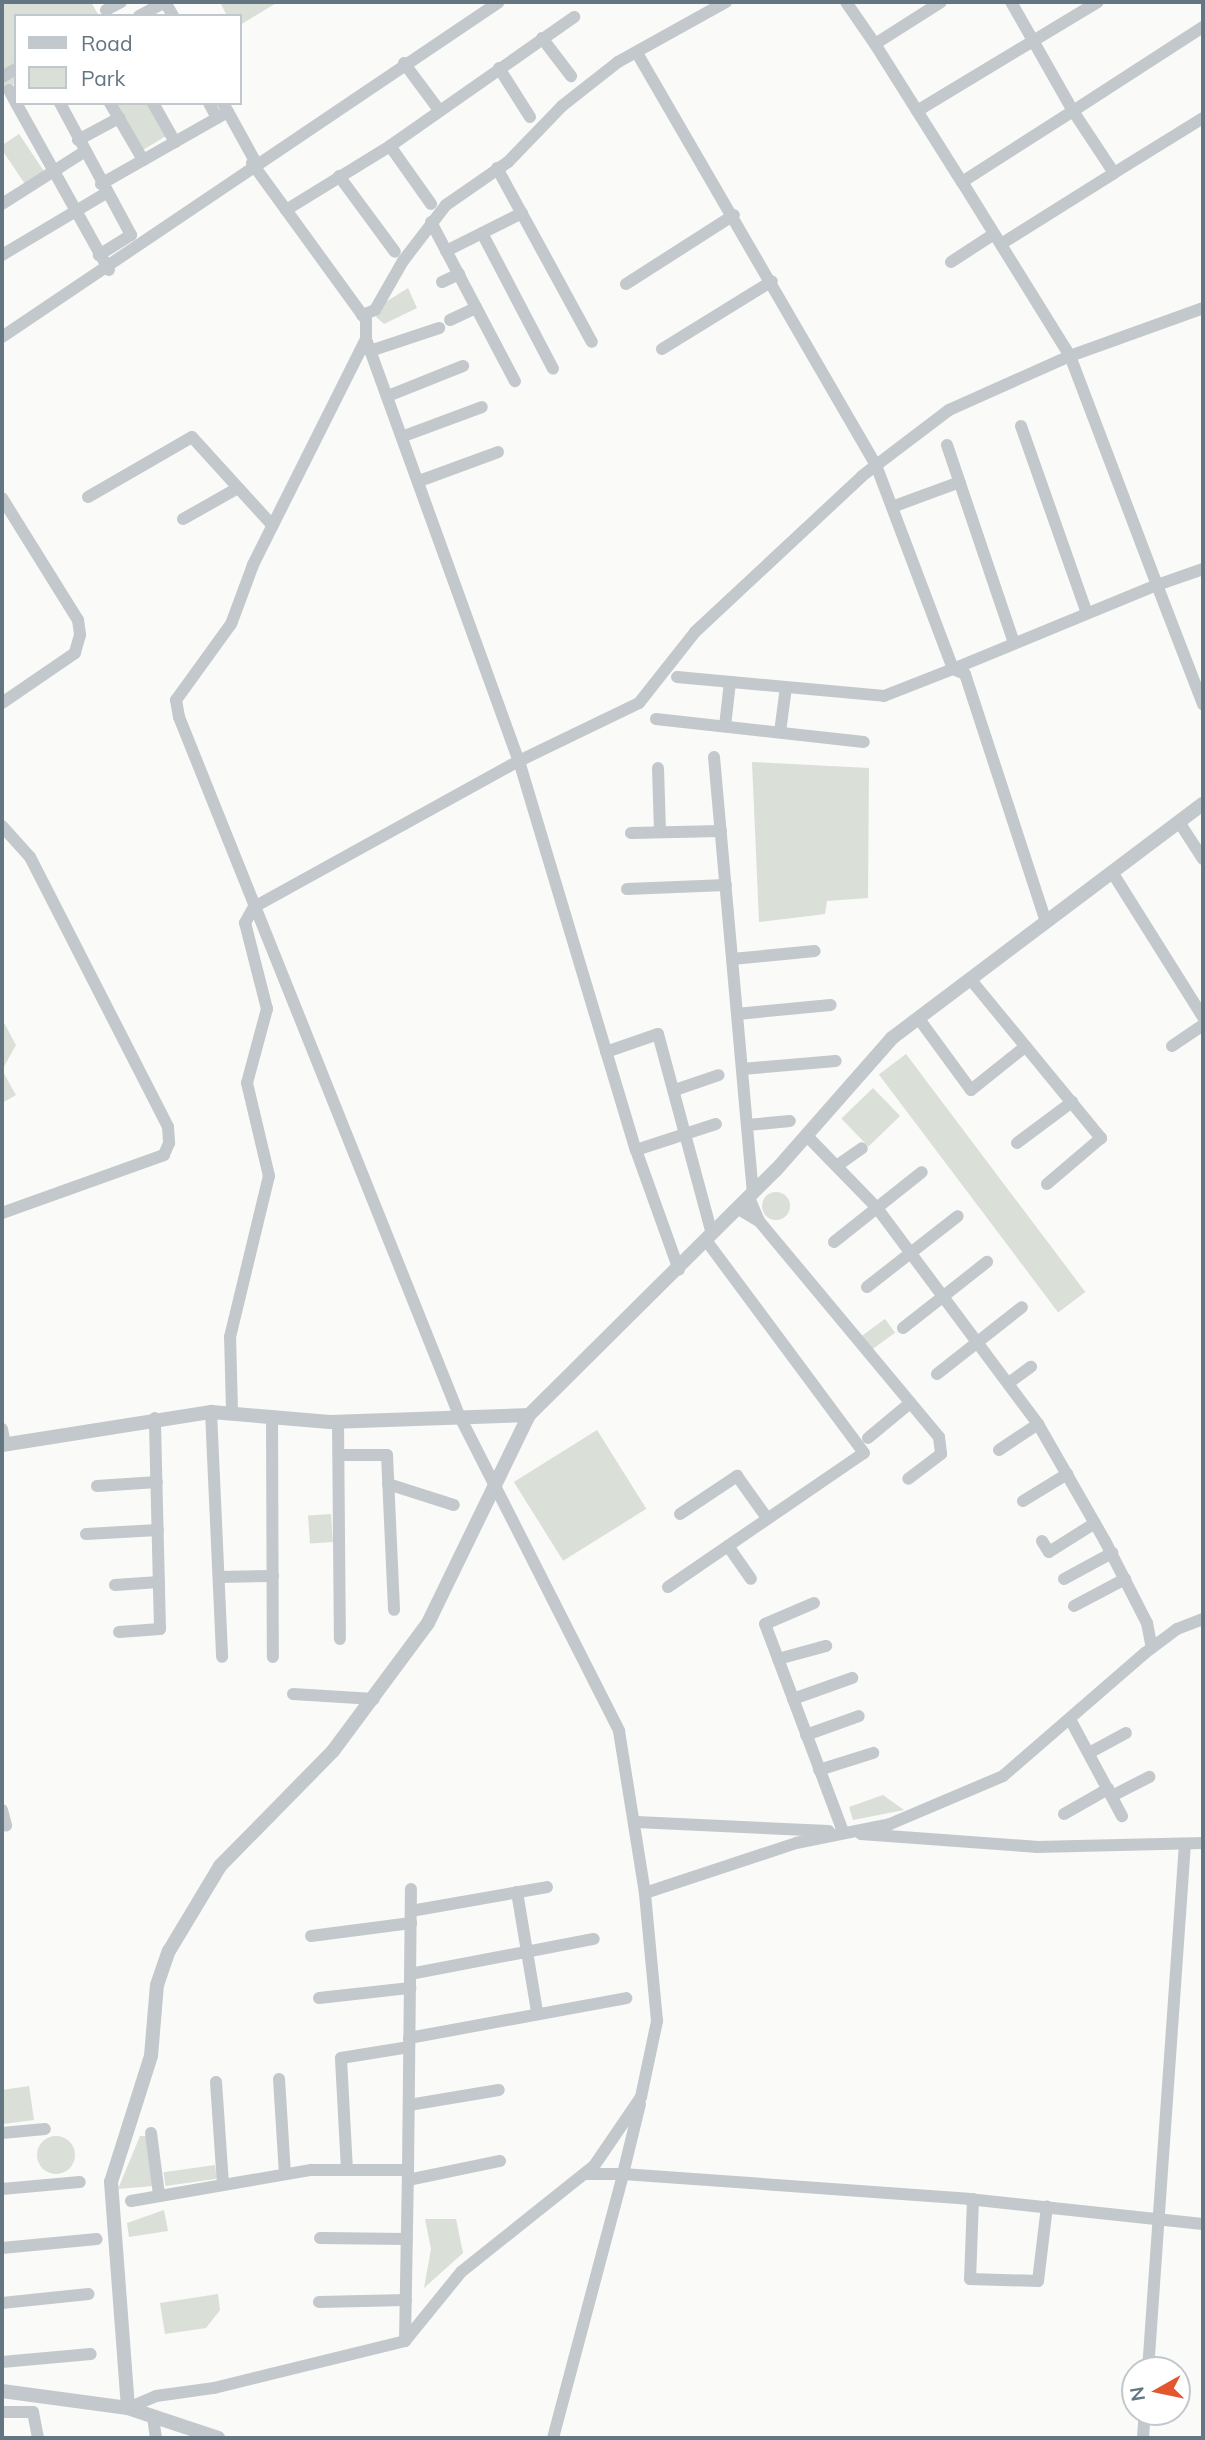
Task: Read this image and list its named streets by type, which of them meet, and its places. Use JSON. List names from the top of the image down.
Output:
{
  "legend": ["Road", "Park"],
  "north": "left"
}
